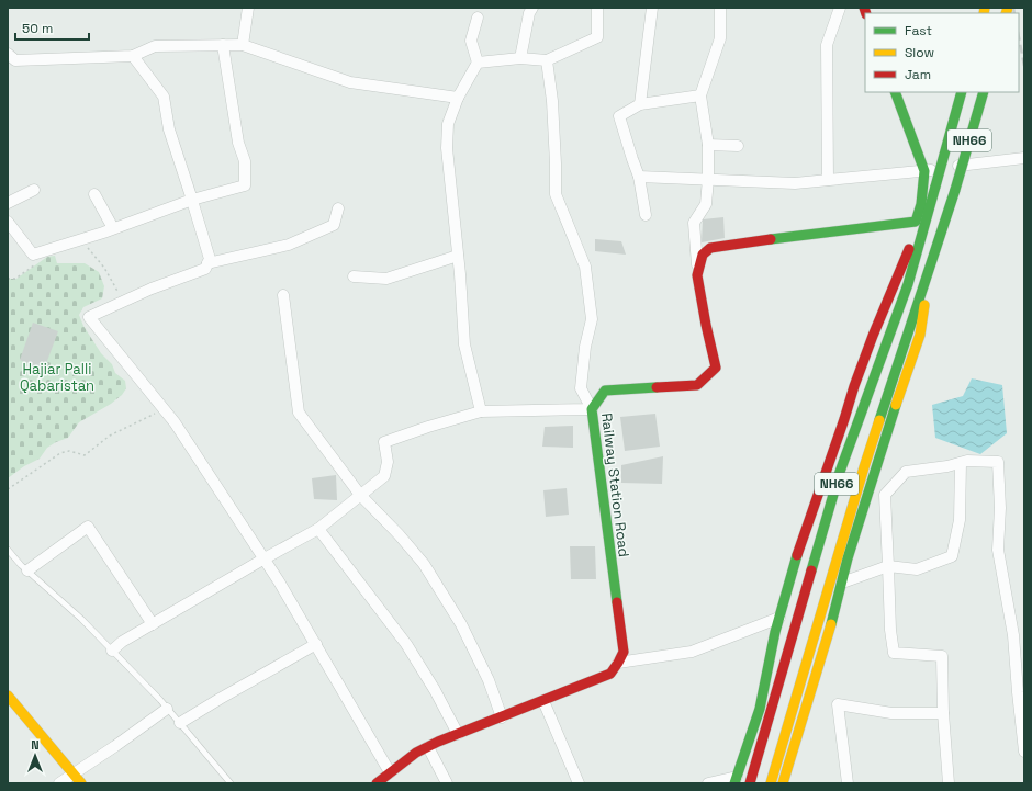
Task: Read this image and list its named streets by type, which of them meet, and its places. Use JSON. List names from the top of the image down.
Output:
{
  "streets": {
    "main road": ["NH66", "Railway Station Road"]
  },
  "parks": ["Hajiar Palli Qabaristan"],
  "legend": ["Fast", "Slow", "Jam"],
  "scale_bar": "50 m",
  "north": "top"
}
